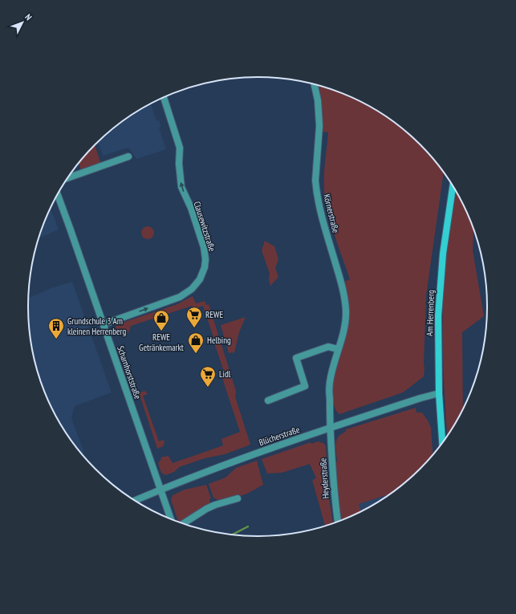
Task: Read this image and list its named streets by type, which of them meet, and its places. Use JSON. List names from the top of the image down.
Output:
{
  "streets": {
    "main road": ["Am Herrenberg"],
    "street": [
      "Körnerstraße",
      "Clausewitzstraße",
      "Scharnhorststraße",
      "Blücherstraße",
      "Heyderstraße"
    ]
  },
  "crossings": [
    ["Körnerstraße", "Blücherstraße"],
    ["Körnerstraße", "Heyderstraße"],
    ["Clausewitzstraße", "Scharnhorststraße"],
    ["Am Herrenberg", "Blücherstraße"],
    ["Scharnhorststraße", "Blücherstraße"],
    ["Blücherstraße", "Heyderstraße"]
  ],
  "places": {
    "supermarket": ["REWE", "Lidl"],
    "shop": ["REWE Getränkemarkt", "Helbing"],
    "building": ["Grundschule 3 Am kleinen Herrenberg"]
  },
  "north": "top right"
}
